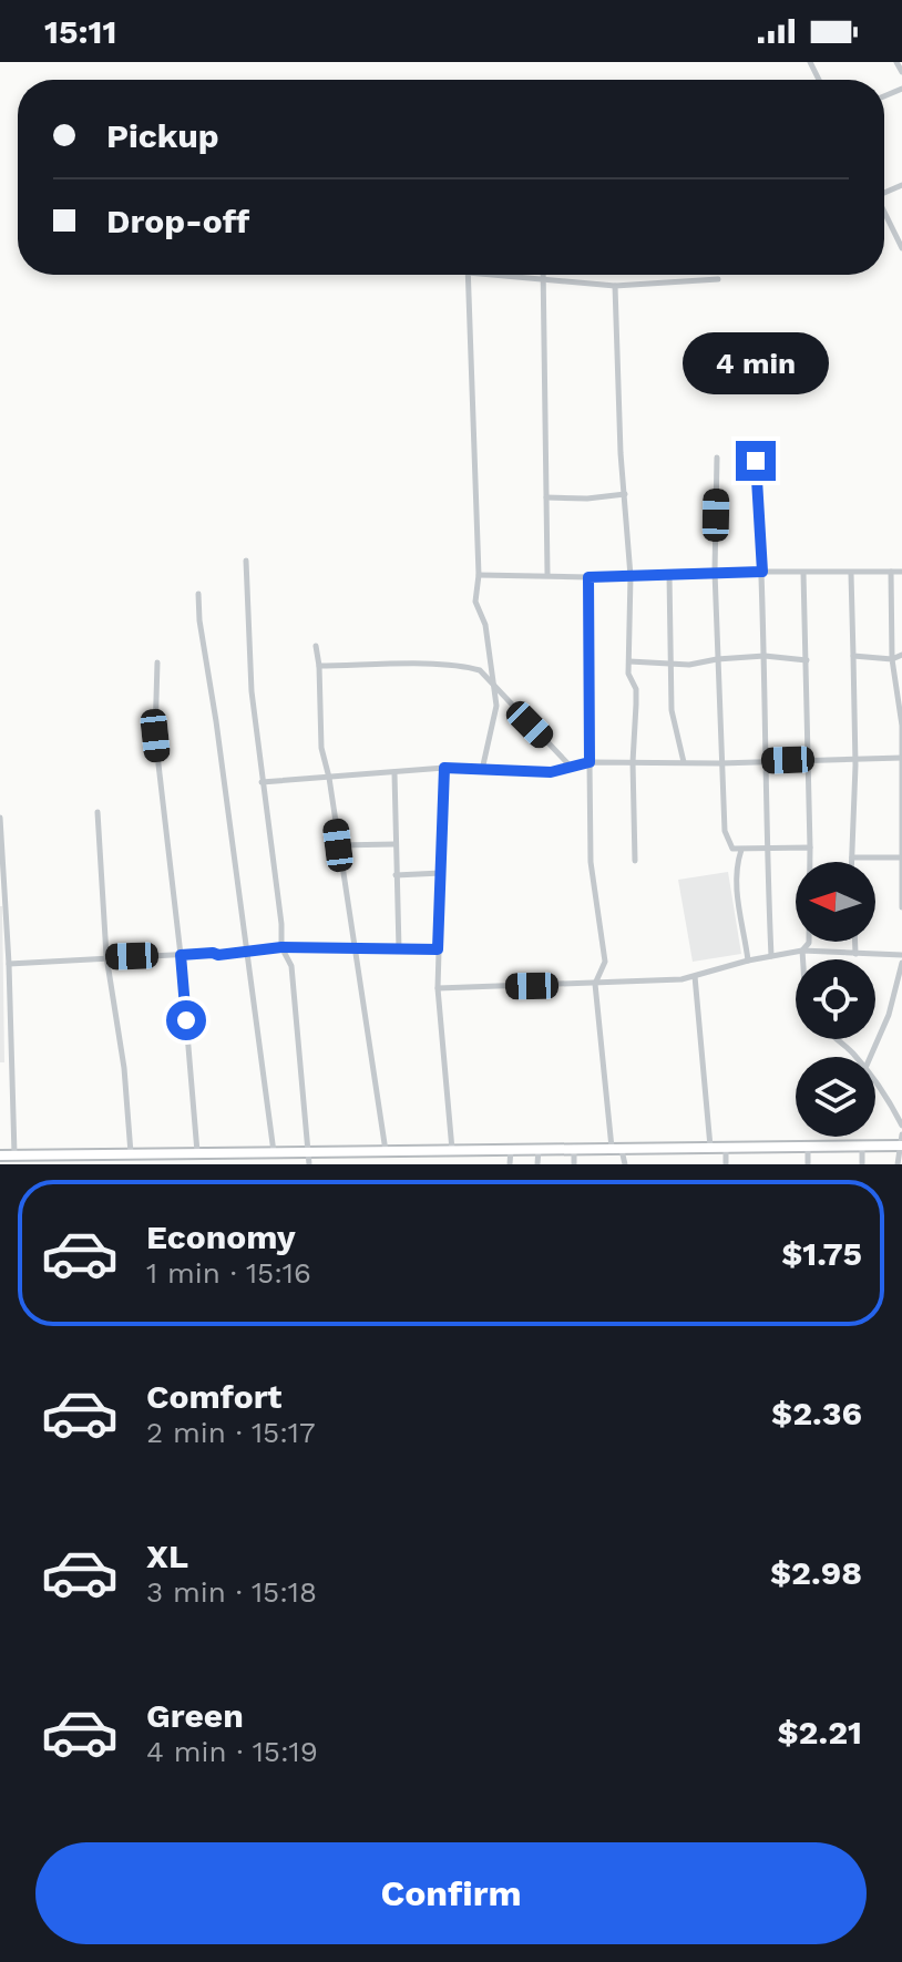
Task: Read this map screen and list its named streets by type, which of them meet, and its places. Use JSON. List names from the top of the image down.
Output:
{
  "north": "left",
  "page": {
    "status": "15:11",
    "banner": ["Pickup", "Drop-off"],
    "bubble": "4 min",
    "list": [
      {
        "name": "Economy",
        "note": "1 min · 15:16",
        "value": "$1.75"
      },
      {
        "name": "Comfort",
        "note": "2 min · 15:17",
        "value": "$2.36"
      },
      {
        "name": "XL",
        "note": "3 min · 15:18",
        "value": "$2.98"
      },
      {
        "name": "Green",
        "note": "4 min · 15:19",
        "value": "$2.21"
      }
    ],
    "buttons": "Confirm"
  }
}
